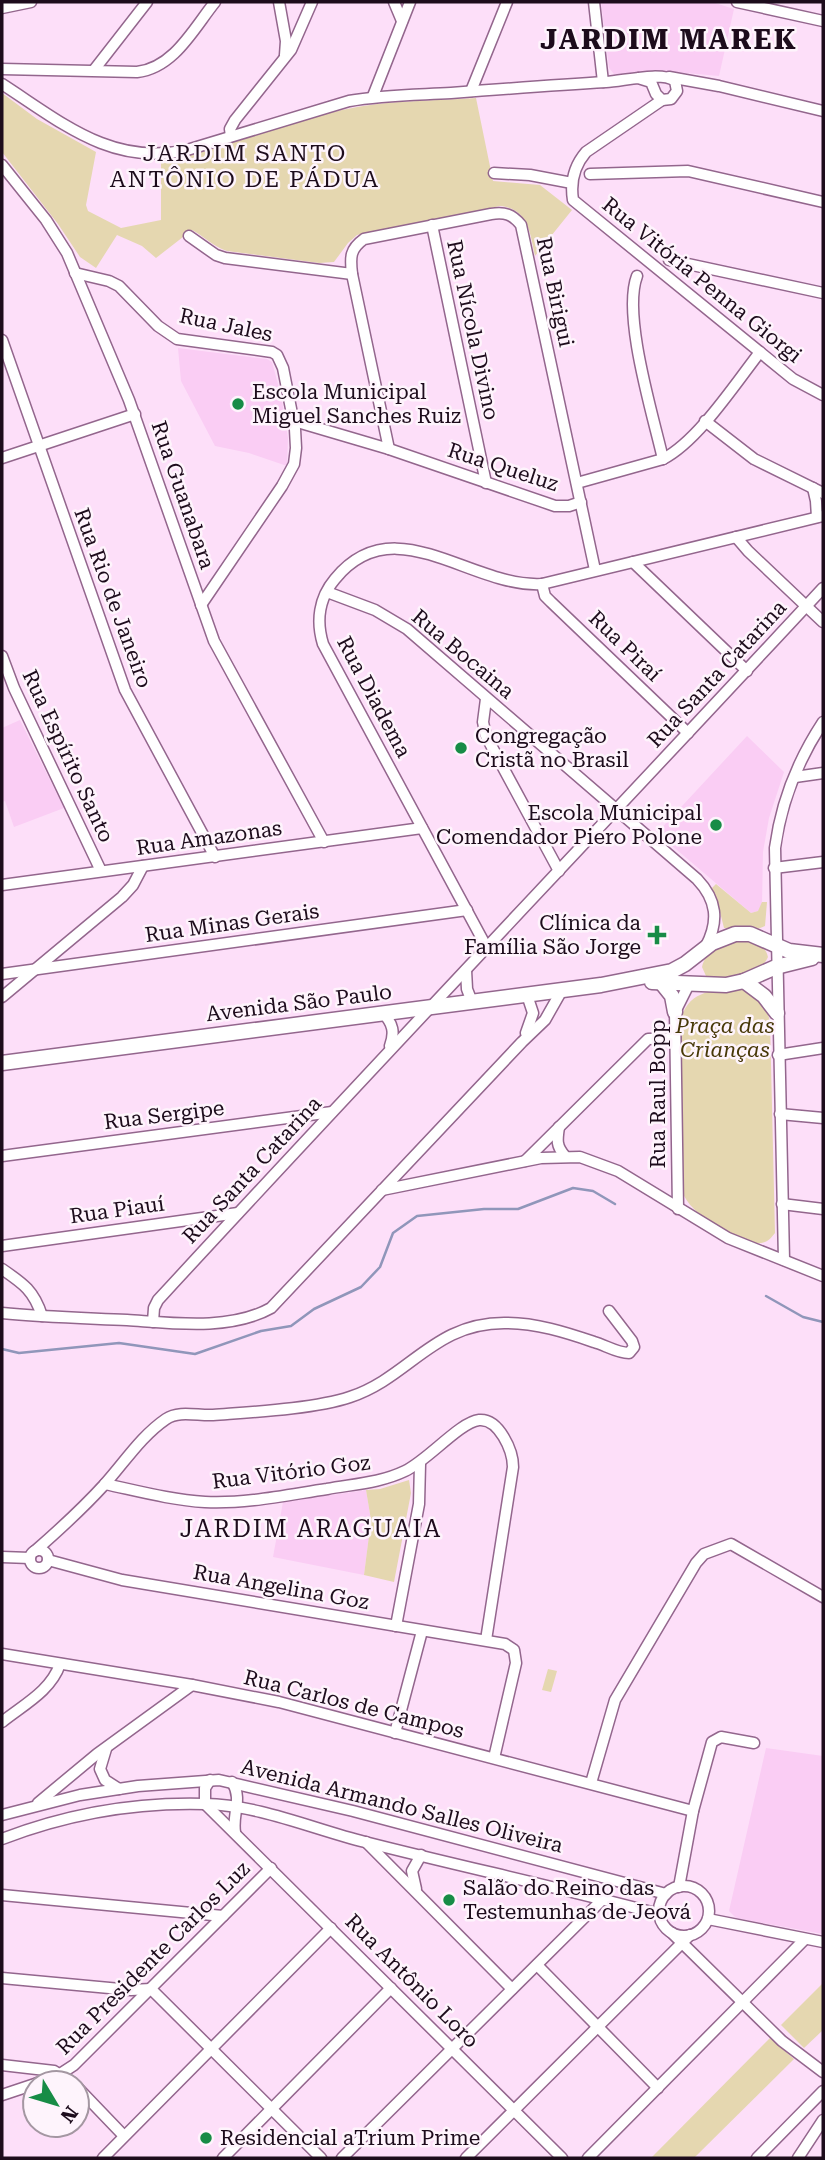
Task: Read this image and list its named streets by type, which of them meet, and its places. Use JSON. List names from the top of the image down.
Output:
{
  "streets": {
    "main road": ["Avenida São Paulo"],
    "street": [
      "Rua Vitória Penna Giorgi",
      "Rua Birigui",
      "Rua Jales",
      "Rua Nícola Divino",
      "Rua Queluz",
      "Rua Guanabara",
      "Rua Rio de Janeiro",
      "Rua Piraí",
      "Rua Bocaina",
      "Rua Santa Catarina",
      "Rua Diadema",
      "Rua Espírito Santo",
      "Rua Amazonas",
      "Rua Minas Gerais",
      "Rua Raul Bopp",
      "Rua Sergipe",
      "Rua Piauí",
      "Rua Vitório Goz",
      "Rua Angelina Goz",
      "Rua Carlos de Campos",
      "Avenida Armando Salles Oliveira",
      "Rua Presidente Carlos Luz",
      "Rua Antônio Loro"
    ]
  },
  "crossings": [
    ["Rua Birigui", "Rua Nícola Divino"],
    ["Rua Birigui", "Rua Queluz"],
    ["Rua Birigui", "Rua Diadema"],
    ["Rua Jales", "Rua Queluz"],
    ["Rua Jales", "Rua Guanabara"],
    ["Rua Nícola Divino", "Rua Queluz"],
    ["Rua Guanabara", "Rua Amazonas"],
    ["Rua Rio de Janeiro", "Rua Amazonas"],
    ["Rua Piraí", "Rua Santa Catarina"],
    ["Rua Piraí", "Rua Diadema"],
    ["Rua Bocaina", "Rua Santa Catarina"],
    ["Rua Bocaina", "Rua Diadema"],
    ["Rua Bocaina", "Avenida São Paulo"],
    ["Rua Santa Catarina", "Rua Diadema"],
    ["Rua Santa Catarina", "Avenida São Paulo"],
    ["Rua Santa Catarina", "Rua Sergipe"],
    ["Rua Santa Catarina", "Rua Piauí"],
    ["Rua Diadema", "Rua Amazonas"],
    ["Rua Diadema", "Rua Minas Gerais"],
    ["Rua Espírito Santo", "Rua Amazonas"],
    ["Avenida São Paulo", "Rua Raul Bopp"],
    ["Rua Vitório Goz", "Rua Angelina Goz"],
    ["Rua Angelina Goz", "Rua Carlos de Campos"],
    ["Avenida Armando Salles Oliveira", "Rua Antônio Loro"],
    ["Rua Presidente Carlos Luz", "Rua Antônio Loro"]
  ],
  "districts": ["JARDIM MAREK", "JARDIM SANTO ANTÔNIO DE PÁDUA", "JARDIM ARAGUAIA"],
  "parks": ["Praça das Crianças"],
  "places": {
    "other": [
      "Escola Municipal Miguel Sanches Ruiz",
      "Congregação Cristã no Brasil",
      "Escola Municipal Comendador Piero Polone",
      "Salão do Reino das Testemunhas de Jeová",
      "Residencial aTrium Prime"
    ],
    "health": ["Clínica da Família São Jorge"]
  },
  "north": "bottom right"
}
